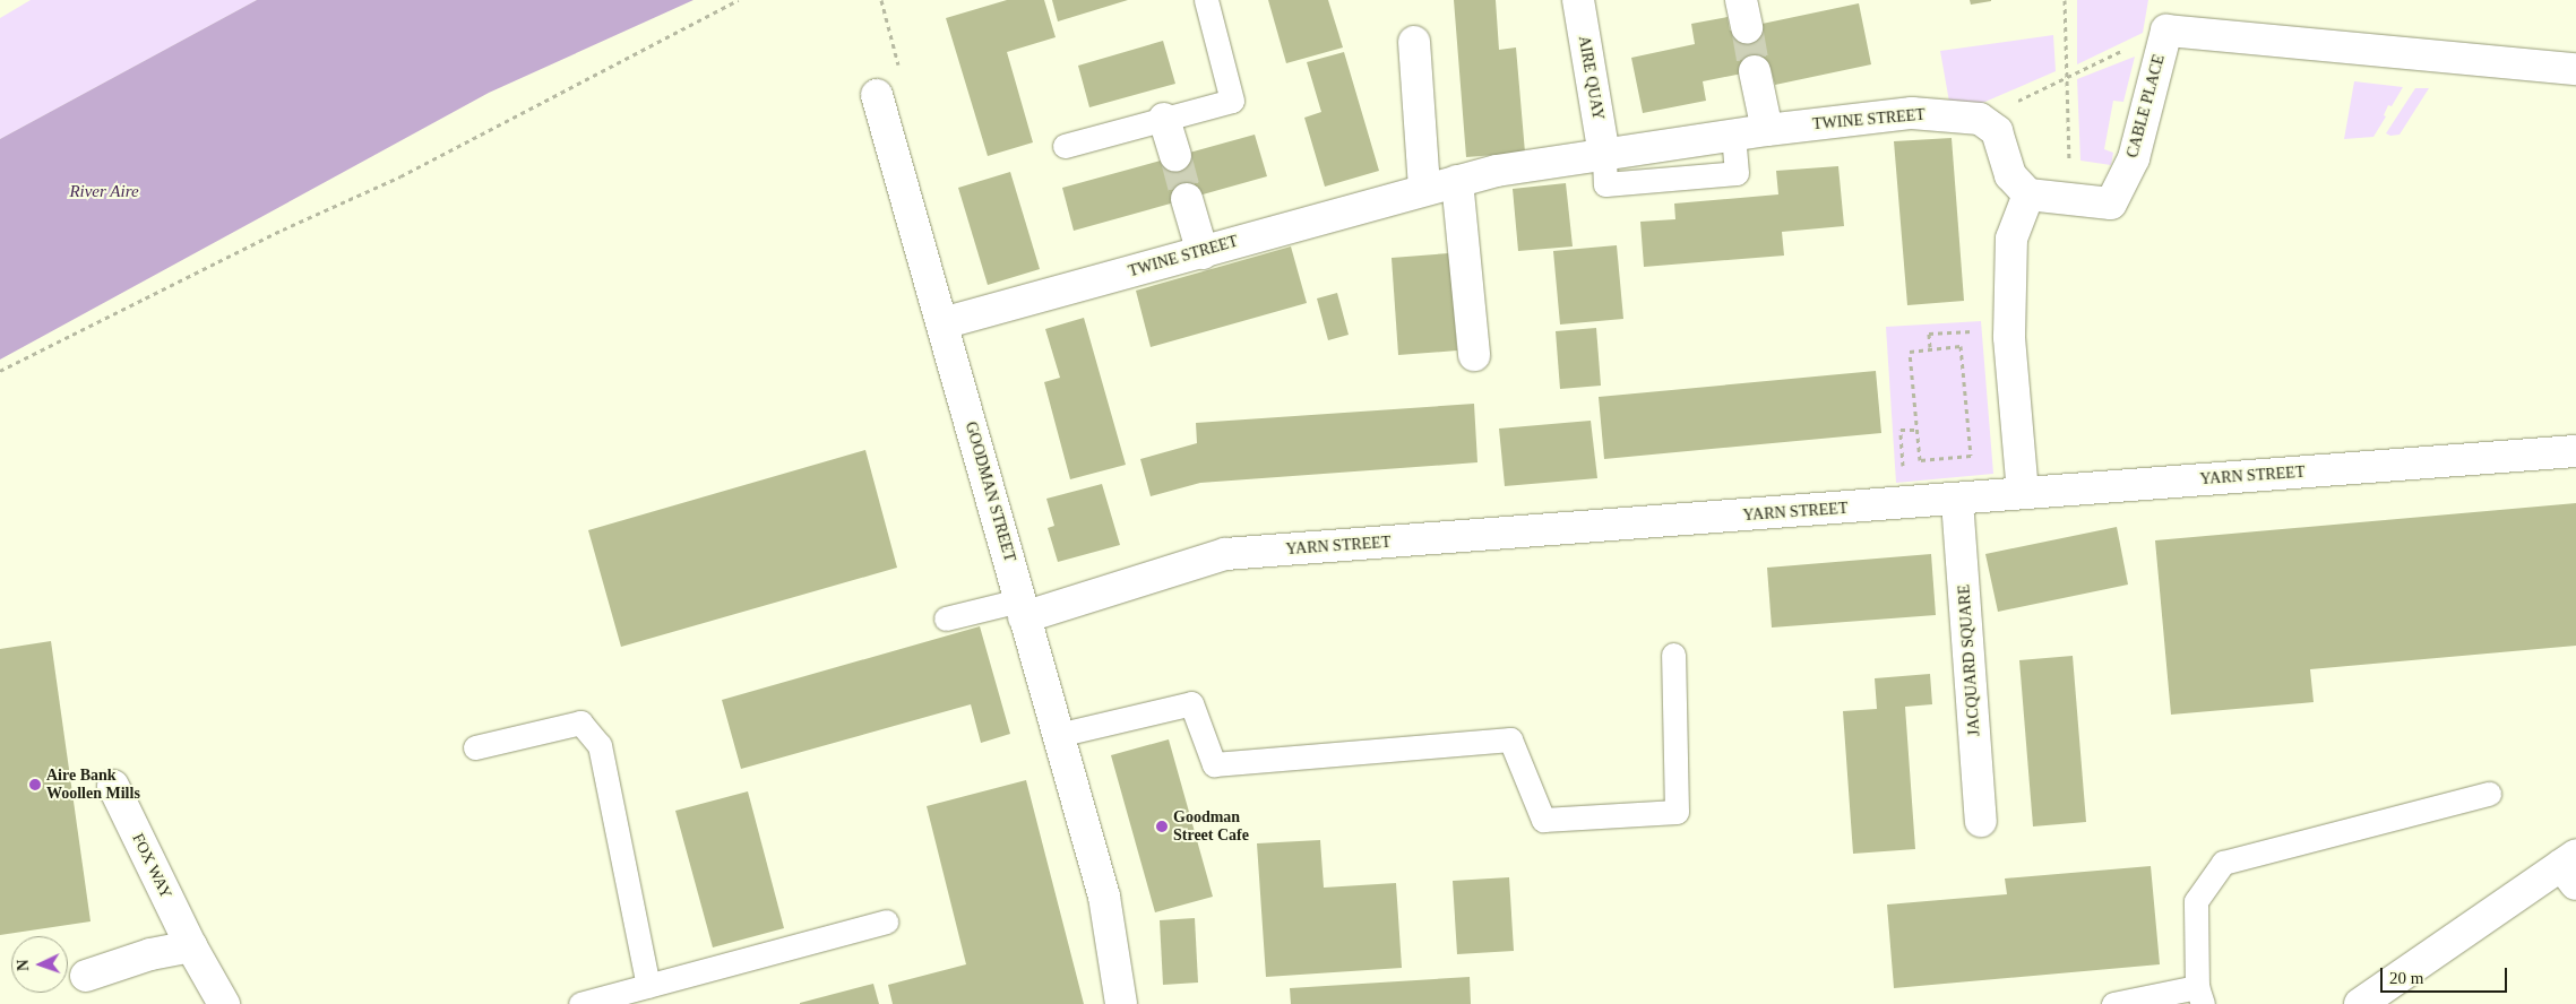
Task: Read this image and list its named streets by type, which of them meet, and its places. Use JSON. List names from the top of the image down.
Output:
{
  "streets": {
    "street": [
      "AIRE QUAY",
      "CABLE PLACE",
      "TWINE STREET",
      "YARN STREET",
      "GOODMAN STREET",
      "JACQUARD SQUARE",
      "FOX WAY"
    ]
  },
  "crossings": [
    ["AIRE QUAY", "TWINE STREET"],
    ["TWINE STREET", "GOODMAN STREET"],
    ["YARN STREET", "GOODMAN STREET"],
    ["YARN STREET", "JACQUARD SQUARE"]
  ],
  "water": ["River Aire"],
  "places": ["Aire Bank Woollen Mills", "Goodman Street Cafe"],
  "scale_bar": "20 m",
  "north": "left"
}
